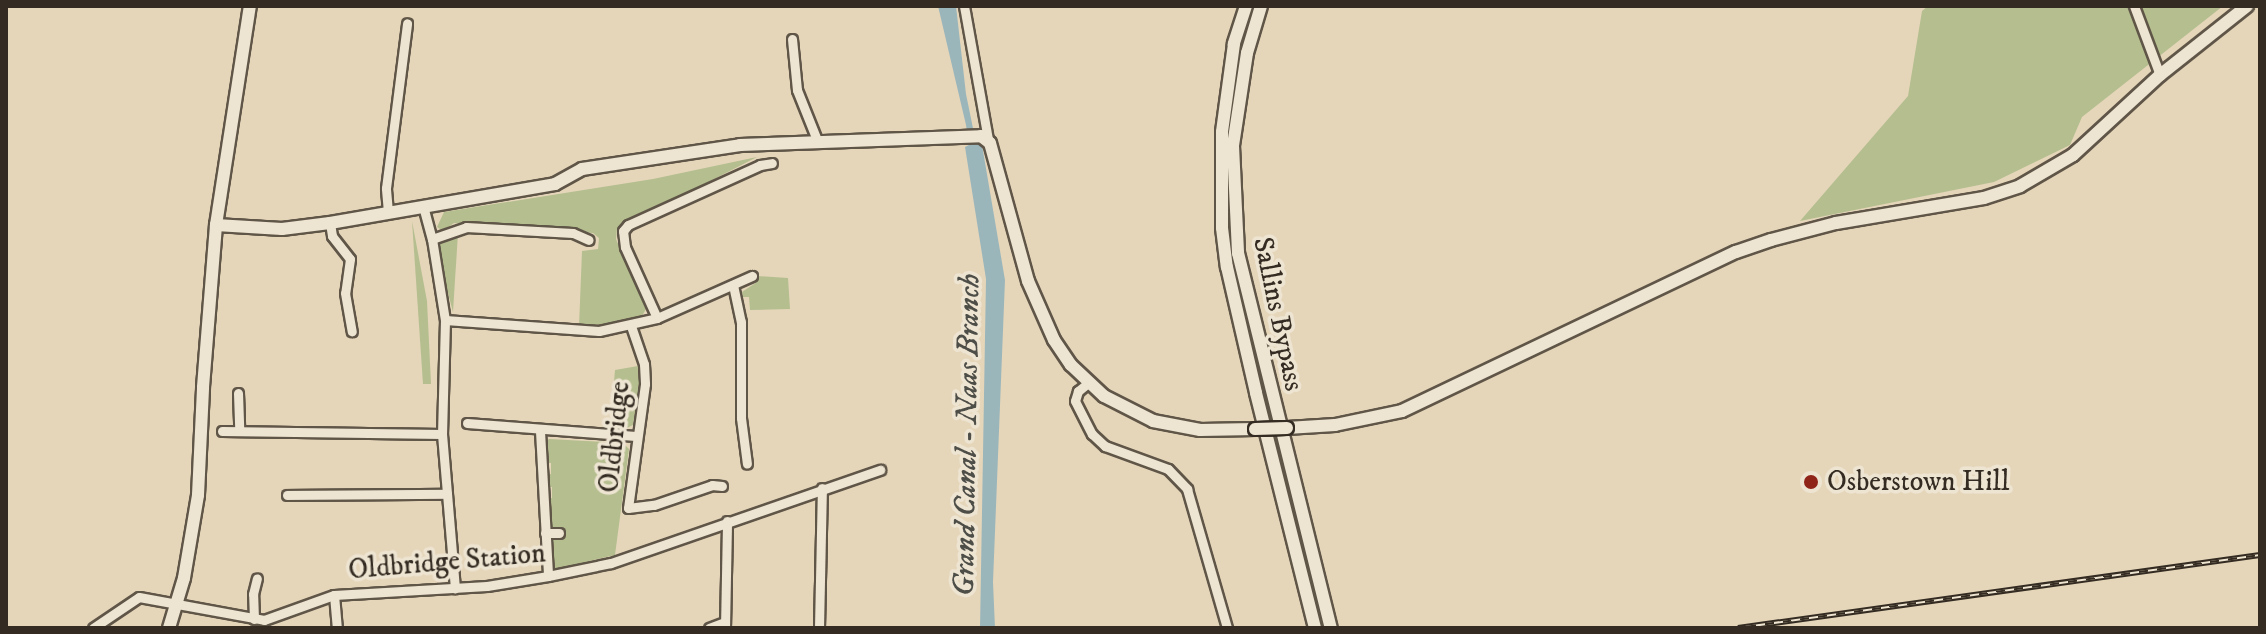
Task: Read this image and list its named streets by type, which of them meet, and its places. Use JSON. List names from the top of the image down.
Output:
{
  "streets": {
    "street": ["Sallins Bypass", "Oldbridge", "Oldbridge Station"]
  },
  "water": ["Grand Canal - Naas Branch"],
  "places": ["Osberstown Hill"]
}
